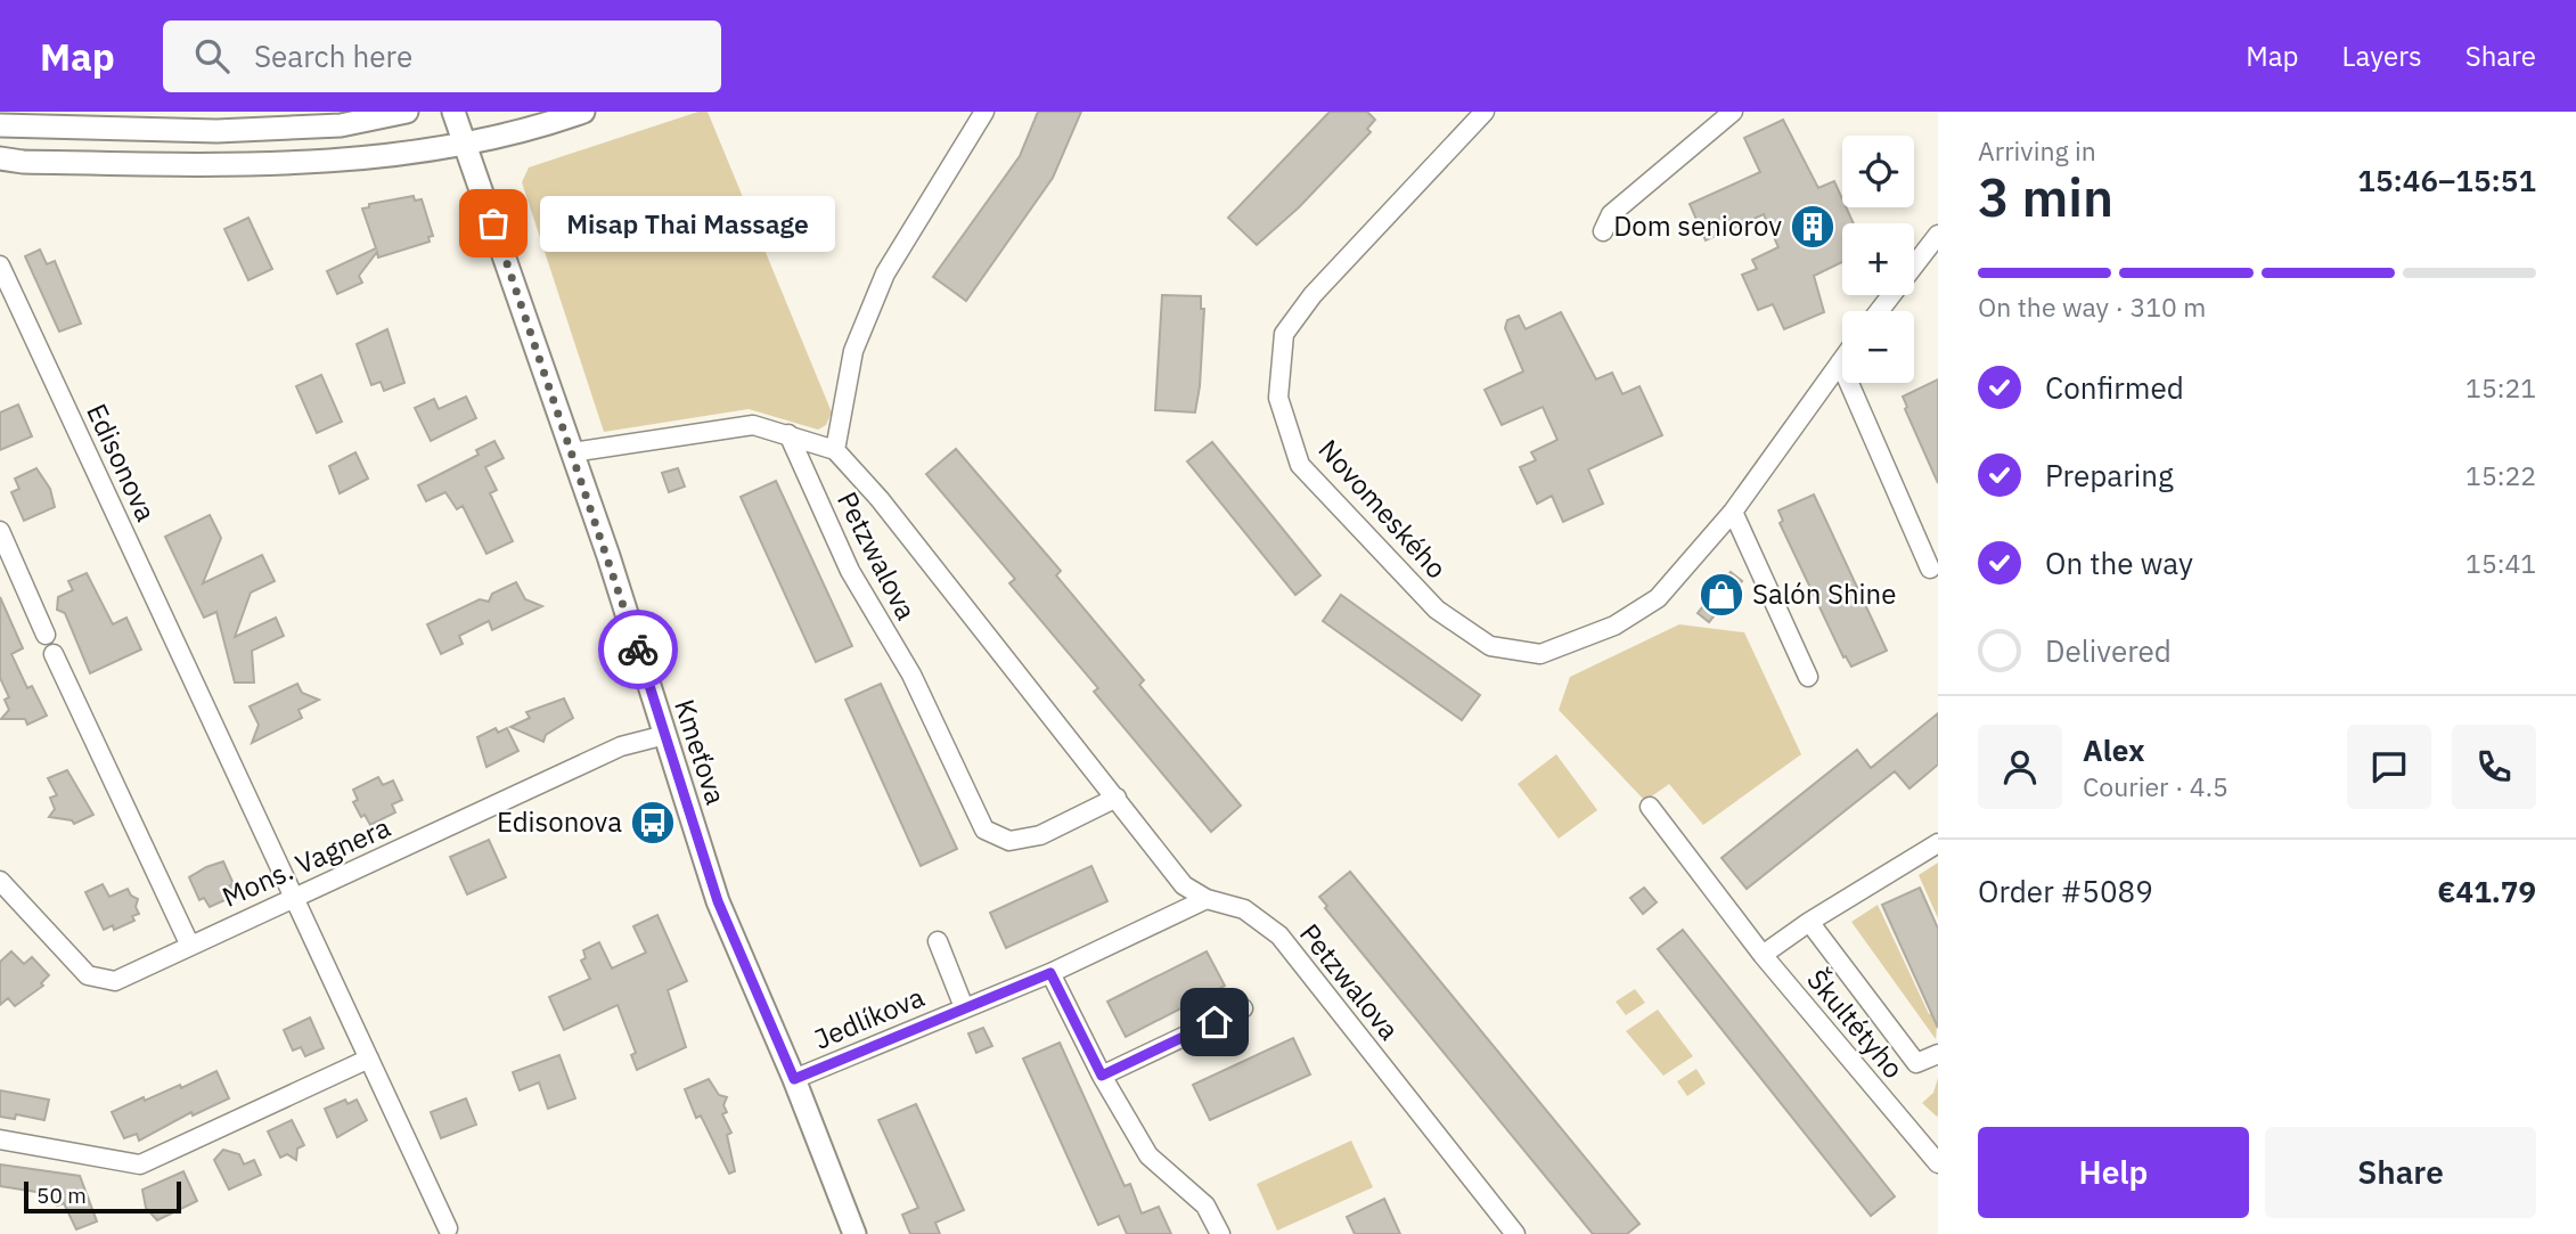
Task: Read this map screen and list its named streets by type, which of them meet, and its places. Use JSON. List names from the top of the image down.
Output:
{
  "streets": {
    "street": [
      "Edisonova",
      "Novomeského",
      "Petzwalova",
      "Kmeťova",
      "Mons. Vagnera",
      "Jedlíkova",
      "Škultétyho"
    ]
  },
  "crossings": [
    ["Edisonova", "Mons. Vagnera"],
    ["Petzwalova", "Kmeťova"],
    ["Petzwalova", "Jedlíkova"],
    ["Kmeťova", "Mons. Vagnera"],
    ["Kmeťova", "Jedlíkova"]
  ],
  "places": {
    "other": ["Misap Thai Massage"],
    "building": ["Dom seniorov"],
    "shop": ["Salón Shine"],
    "bus stop": ["Edisonova"]
  },
  "scale_bar": "50 m",
  "page": {
    "header": "Map",
    "search": "Search here",
    "nav": ["Map", "Layers", "Share"],
    "heading": ["3 min", "Arriving in", "15:46–15:51"],
    "panel": [
      "Alex",
      "Courier · 4.5",
      "Order #5089",
      "€41.79"
    ],
    "map_buttons": ["+", "−"],
    "bubble": "Misap Thai Massage",
    "bar": "On the way · 310 m",
    "list": [
      ["Confirmed", "15:21"],
      ["Preparing", "15:22"],
      ["On the way", "15:41"],
      "Delivered"
    ],
    "buttons": ["Help", "Share"],
    "scale": "50 m"
  }
}
